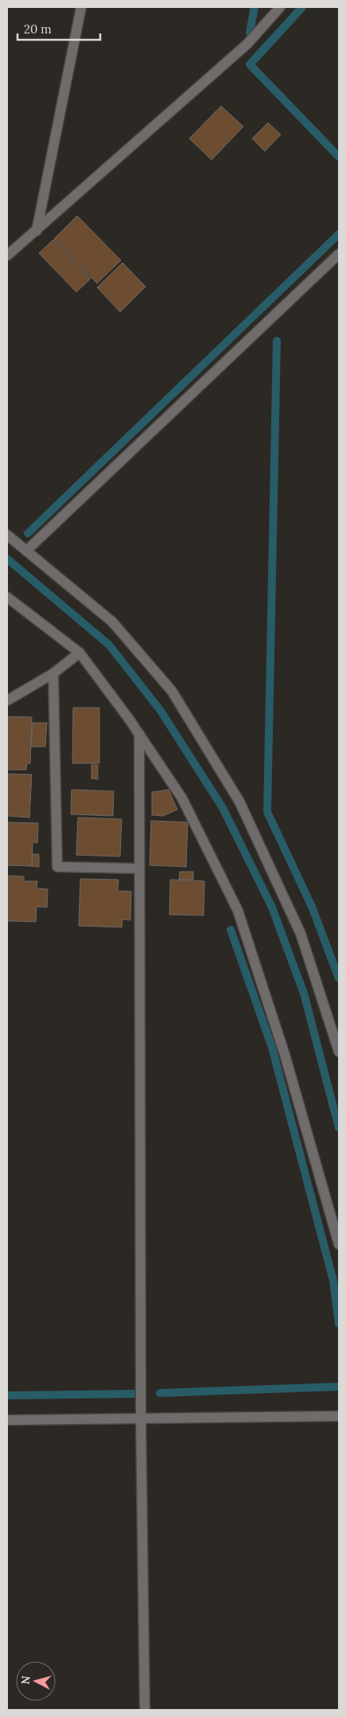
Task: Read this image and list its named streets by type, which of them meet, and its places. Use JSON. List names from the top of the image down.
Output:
{
  "scale_bar": "20 m",
  "north": "left"
}
